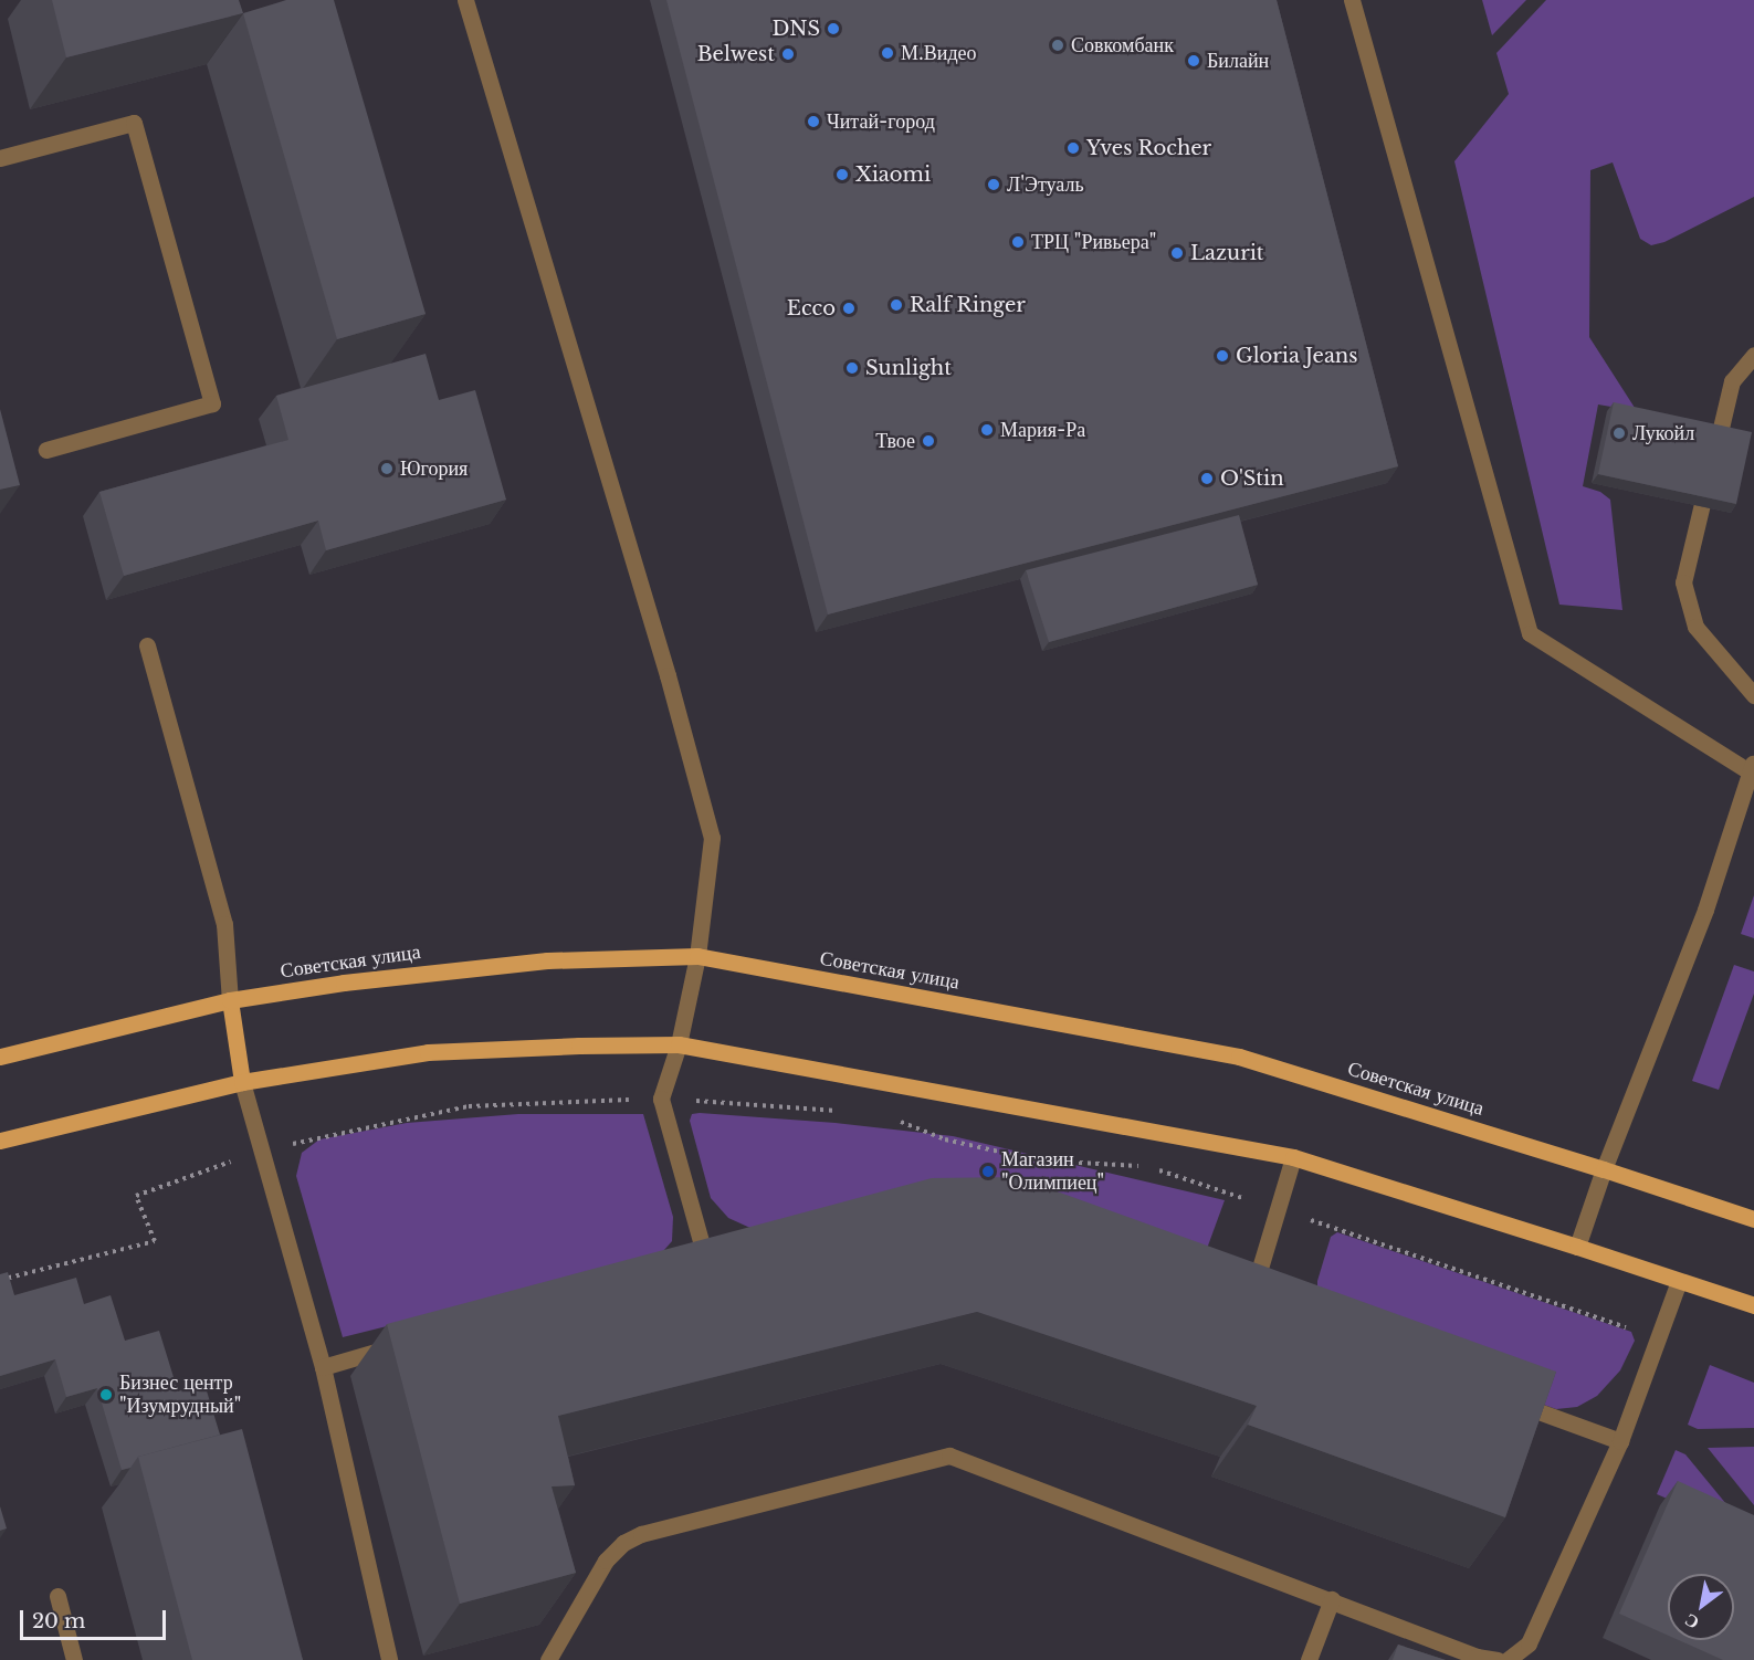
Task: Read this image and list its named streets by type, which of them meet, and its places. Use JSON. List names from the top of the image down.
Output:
{
  "streets": {
    "main road": ["Советская улица"]
  },
  "places": [
    "DNS",
    "Совкомбанк",
    "М.Видео",
    "Belwest",
    "Билайн",
    "Читай-город",
    "Yves Rocher",
    "Xiaomi",
    "Л'Этуаль",
    "ТРЦ \"Ривьера\"",
    "Lazurit",
    "Ralf Ringer",
    "Ecco",
    "Gloria Jeans",
    "Sunlight",
    "Мария-Ра",
    "Лукойл",
    "Твое",
    "Югория",
    "O'Stin",
    "Магазин \"Олимпиец\"",
    "Бизнес центр \"Изумрудный\""
  ],
  "scale_bar": "20 m",
  "north": "bottom left"
}
